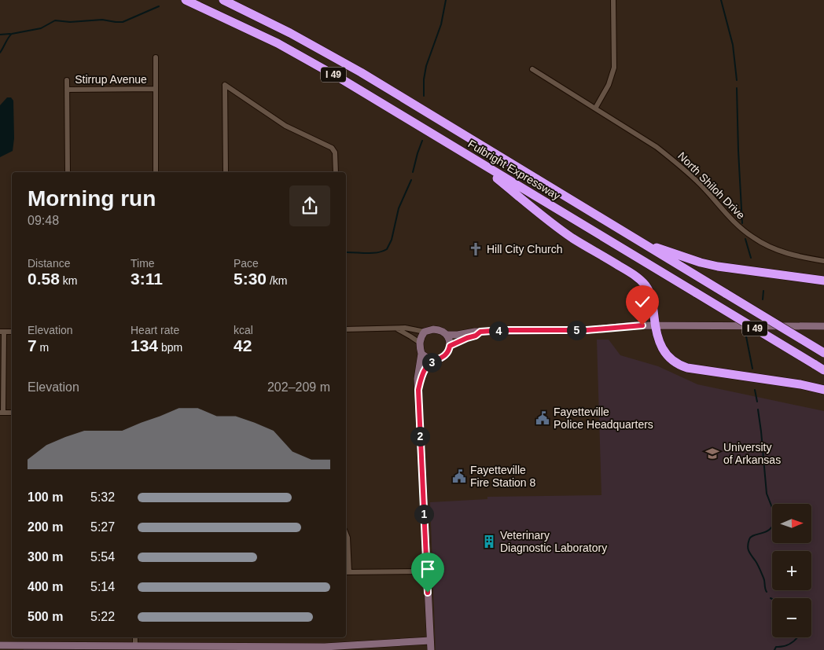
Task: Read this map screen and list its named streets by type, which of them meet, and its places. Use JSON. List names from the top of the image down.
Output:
{
  "streets": {
    "highway": ["I 49", "Fulbright Expressway"],
    "street": ["Stirrup Avenue", "North Shiloh Drive"]
  },
  "places": {
    "church": ["Hill City Church"],
    "public building": ["Fayetteville Police Headquarters", "Fayetteville Fire Station 8"],
    "school or university": ["University of Arkansas"],
    "building": ["Veterinary Diagnostic Laboratory"]
  },
  "north": "right",
  "page": {
    "heading": ["Morning run", "09:48"],
    "stats": [
      ["Distance", "0.58 km"],
      ["Time", "3:11"],
      ["Pace", "5:30 /km"],
      ["Elevation", "7 m"],
      ["Heart rate", "134 bpm"],
      ["kcal", "42"]
    ],
    "pins": [
      "5",
      "4",
      "3",
      "2",
      "1"
    ],
    "chart": ["Elevation", "202–209 m"],
    "list": [
      {
        "name": "100 m",
        "note": "5:32"
      },
      {
        "name": "200 m",
        "note": "5:27"
      },
      {
        "name": "300 m",
        "note": "5:54"
      },
      {
        "name": "400 m",
        "note": "5:14"
      },
      {
        "name": "500 m",
        "note": "5:22"
      }
    ],
    "map_buttons": ["+", "−"]
  }
}
